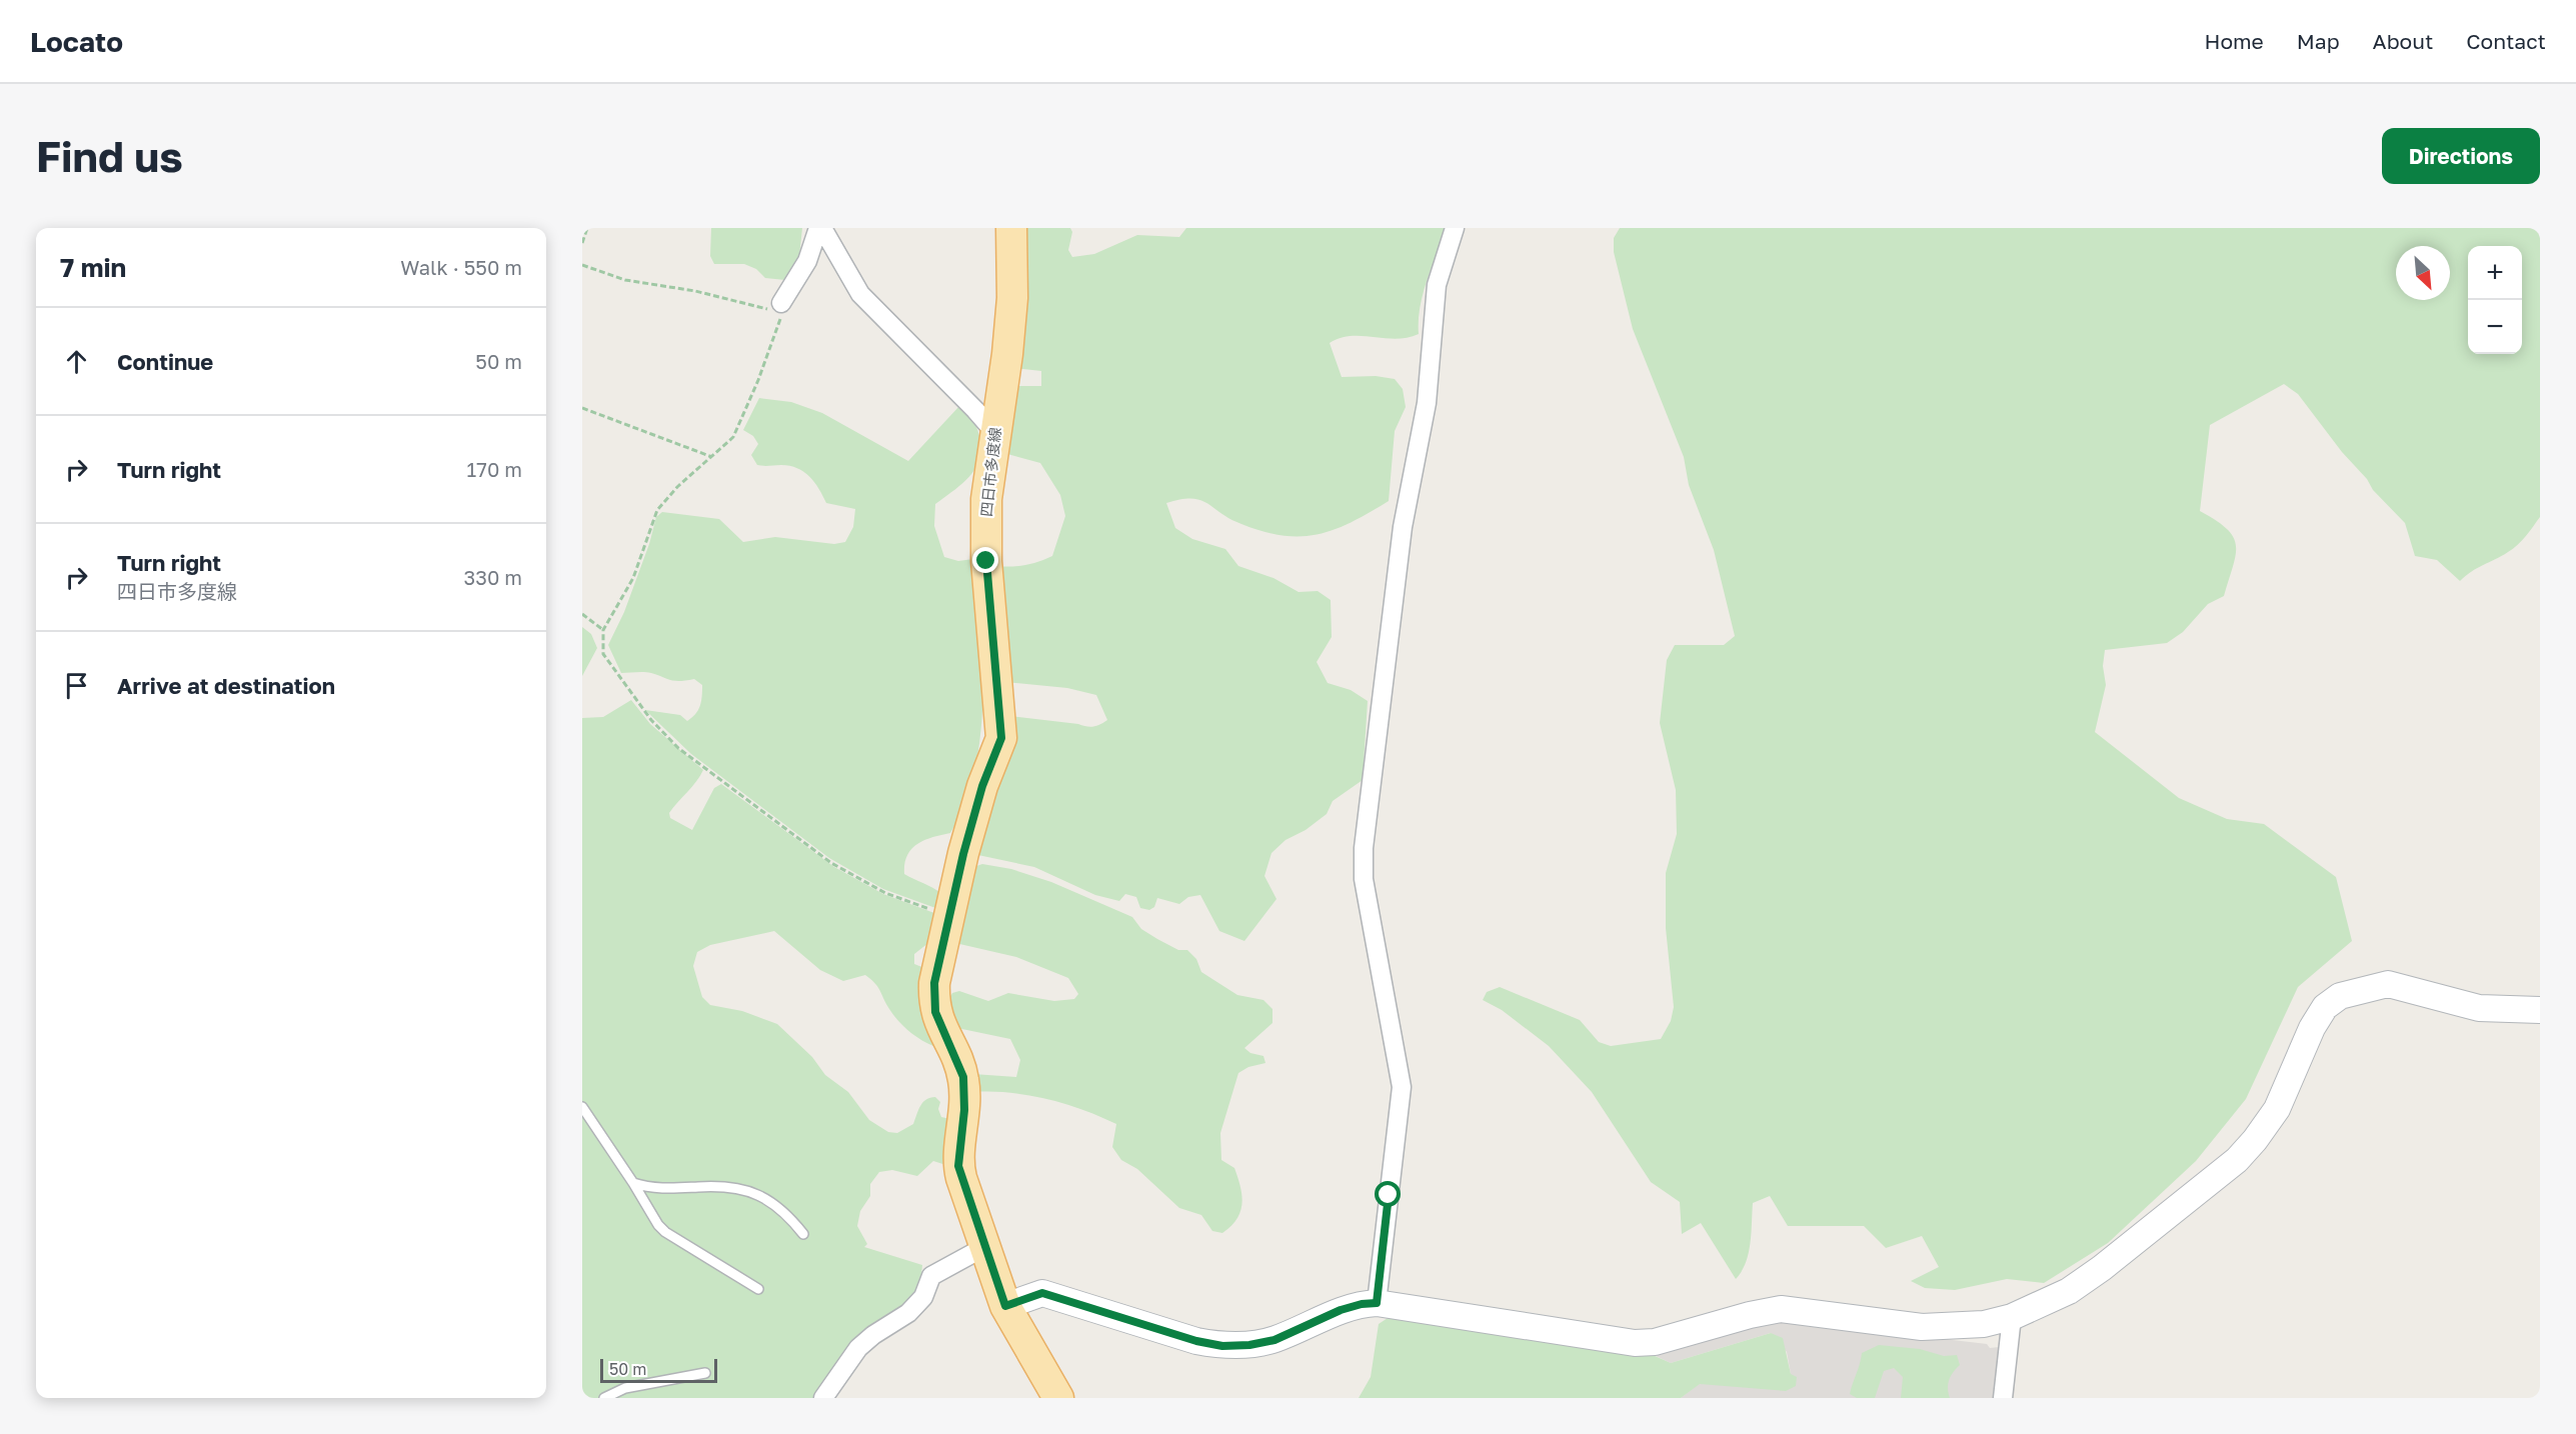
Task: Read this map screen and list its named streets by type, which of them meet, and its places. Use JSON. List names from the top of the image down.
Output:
{
  "streets": {
    "main road": ["四日市多度線"]
  },
  "scale_bar": "50 m",
  "north": "bottom right",
  "page": {
    "header": "Locato",
    "nav": [
      "Home",
      "Map",
      "About",
      "Contact"
    ],
    "buttons": "Directions",
    "title": "Find us",
    "heading": ["7 min", "Walk · 550 m"],
    "map_buttons": ["+", "−"],
    "list": [
      ["Continue", "50 m"],
      ["Turn right", "170 m"],
      ["Turn right", "四日市多度線", "330 m"],
      "Arrive at destination"
    ],
    "scale": "50 m"
  }
}
